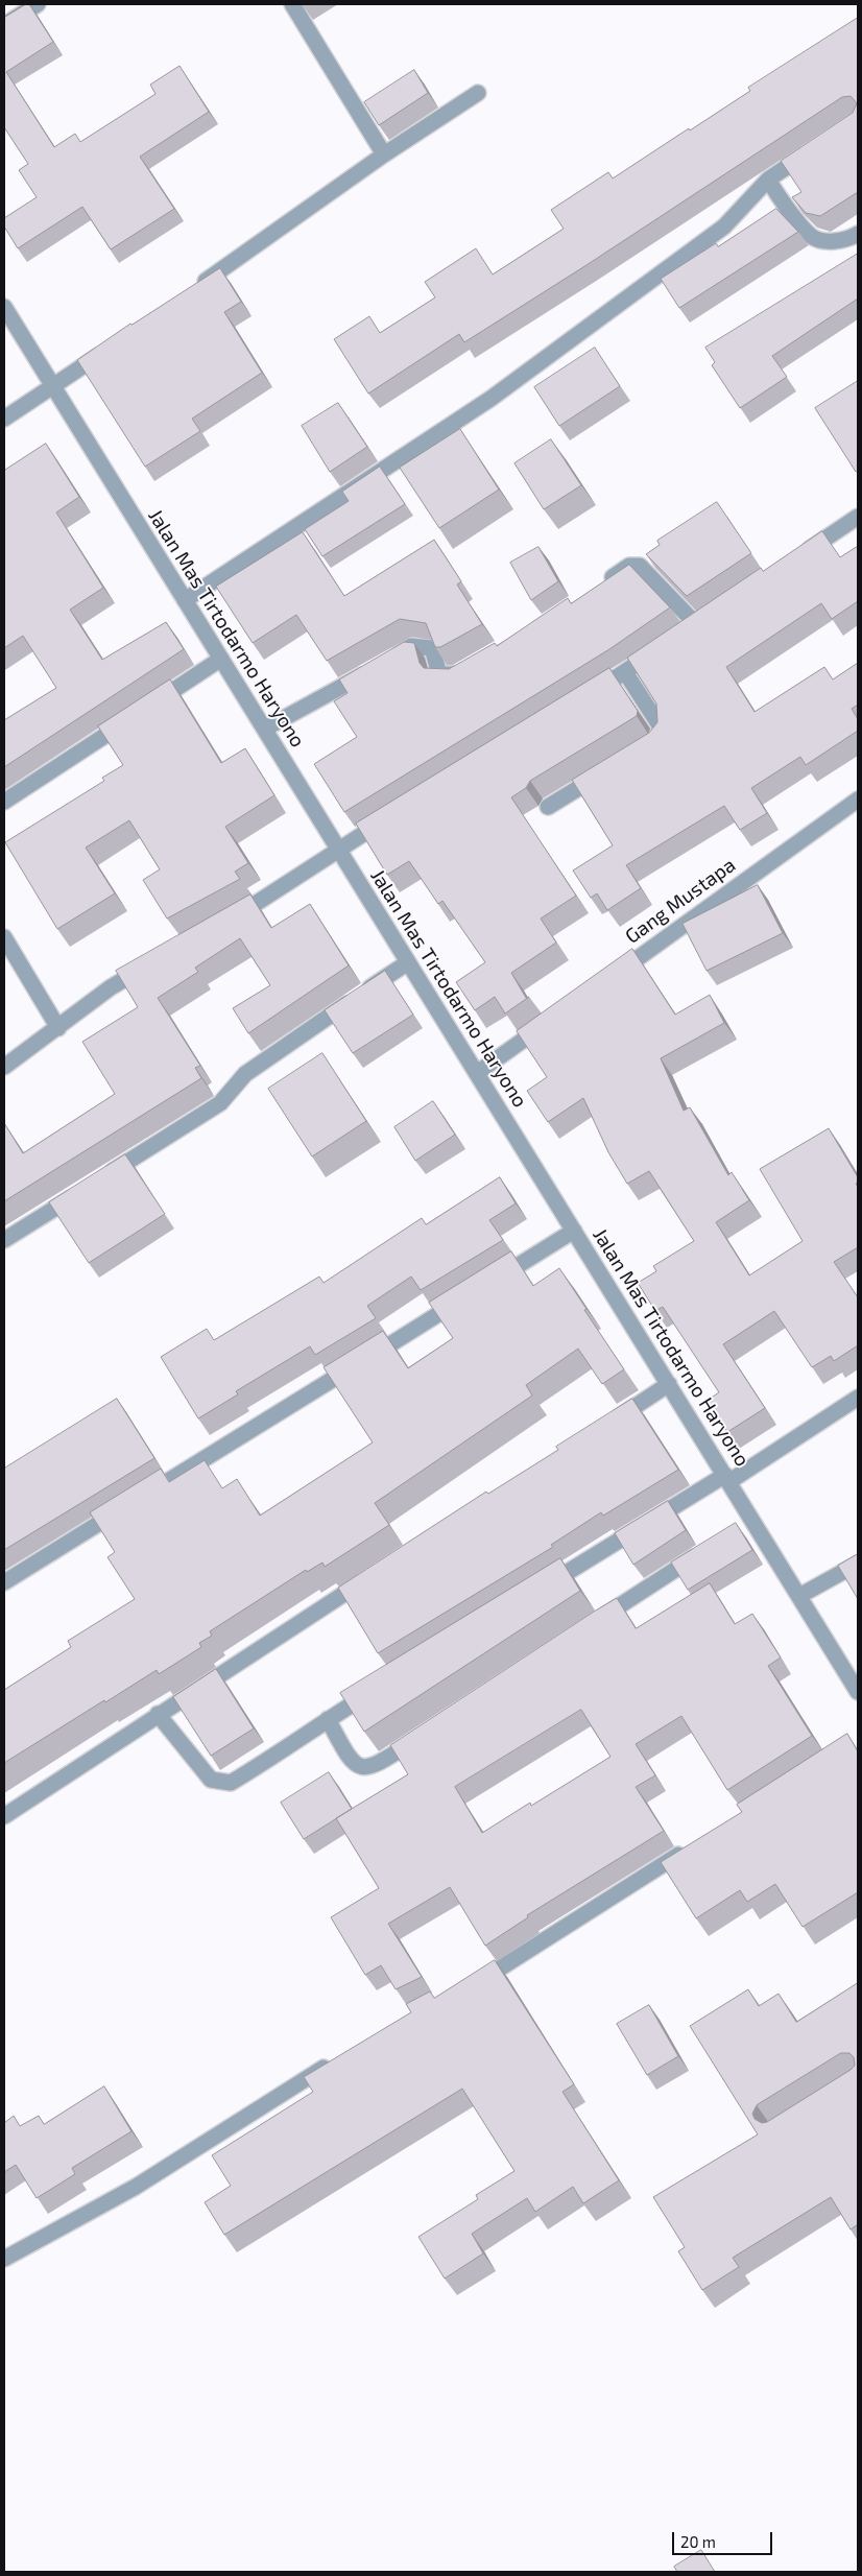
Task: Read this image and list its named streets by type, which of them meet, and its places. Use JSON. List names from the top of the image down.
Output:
{
  "streets": {
    "street": ["Jalan Mas Tirtodarmo Haryono", "Gang Mustapa"]
  },
  "scale_bar": "20 m"
}
